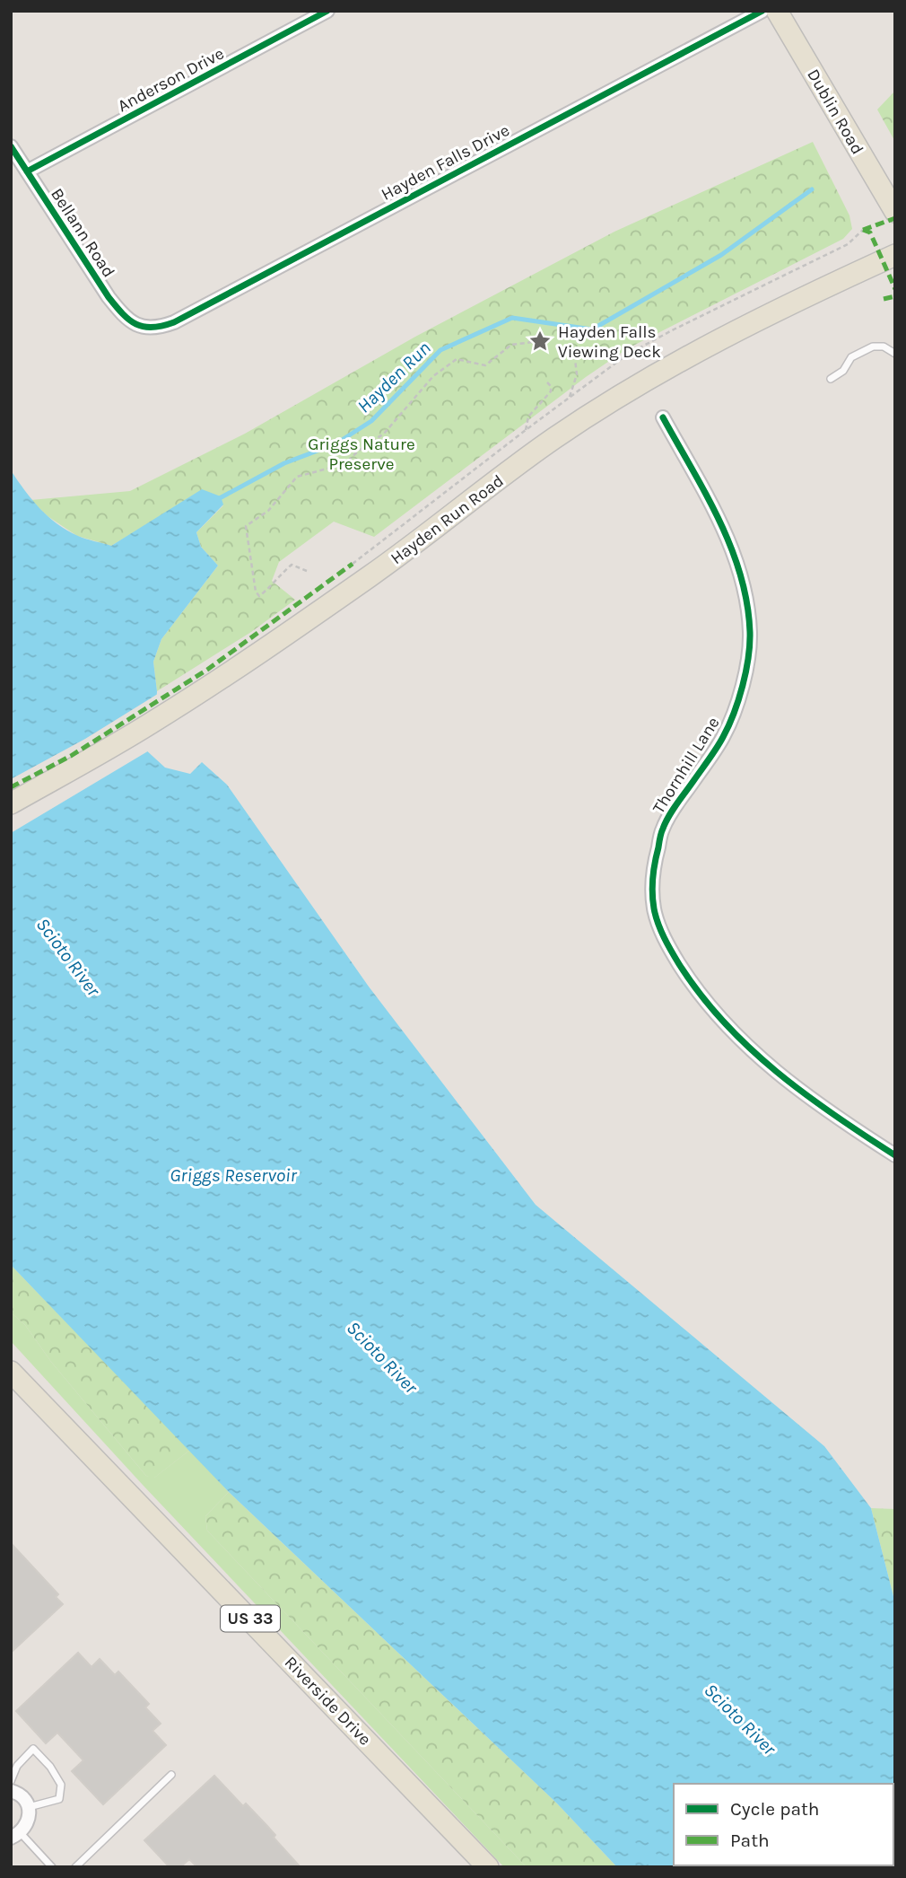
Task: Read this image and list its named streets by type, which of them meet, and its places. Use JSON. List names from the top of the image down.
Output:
{
  "streets": {
    "main road": [
      "Dublin Road",
      "Hayden Run Road",
      "US 33",
      "Riverside Drive"
    ],
    "street": [
      "Anderson Drive",
      "Hayden Falls Drive",
      "Bellann Road",
      "Thornhill Lane"
    ]
  },
  "crossings": [
    ["Anderson Drive", "Bellann Road"],
    ["Hayden Falls Drive", "Bellann Road"]
  ],
  "water": ["Hayden Run", "Scioto River", "Griggs Reservoir"],
  "parks": ["Griggs Nature Preserve"],
  "places": {
    "place": ["Hayden Falls Viewing Deck"]
  },
  "legend": ["Cycle path", "Path"]
}
